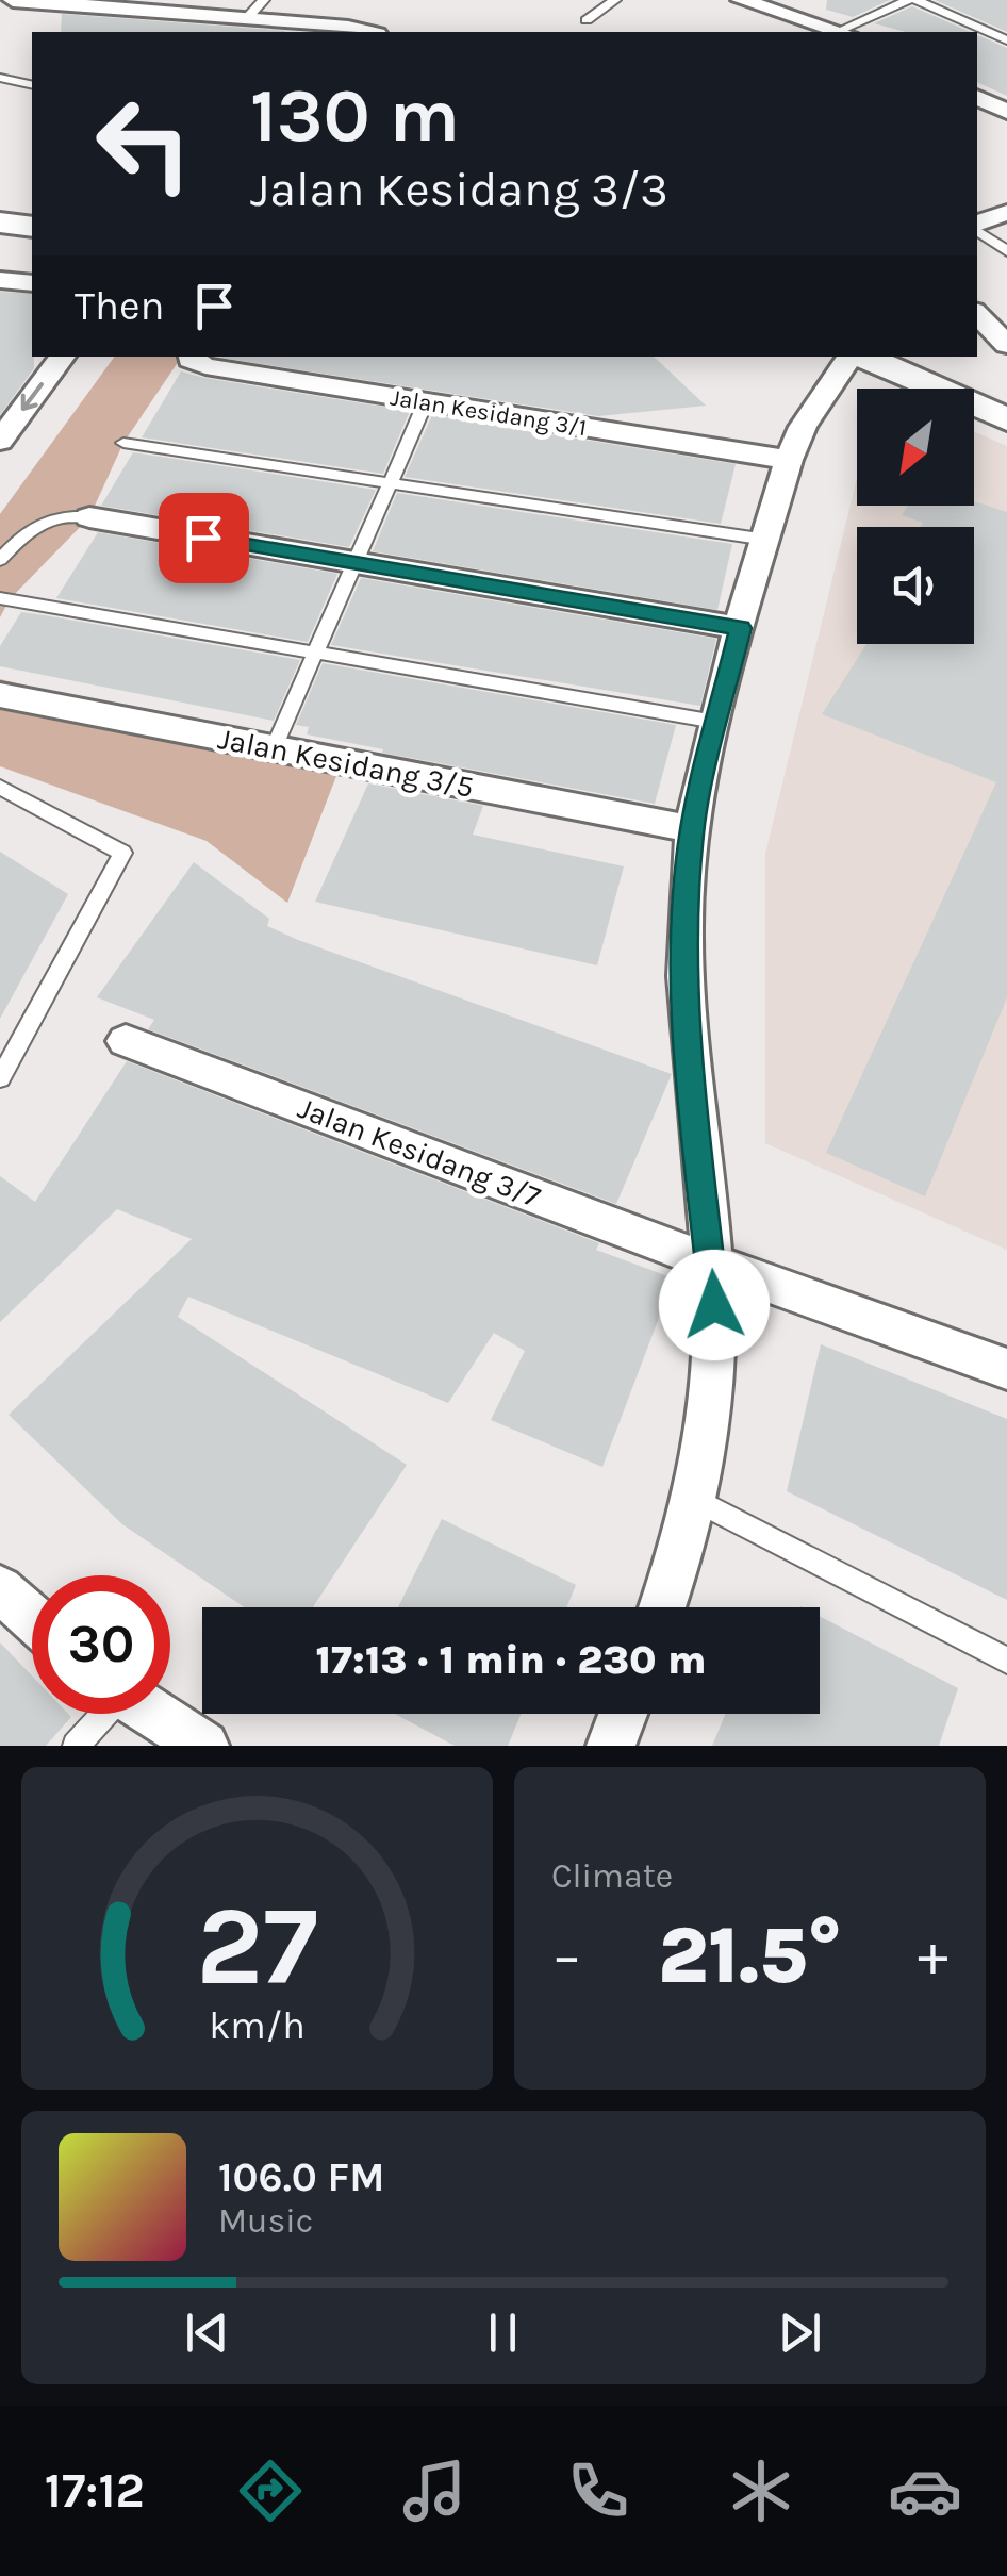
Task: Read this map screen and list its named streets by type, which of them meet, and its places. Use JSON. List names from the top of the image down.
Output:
{
  "streets": {
    "street": ["Jalan Kesidang 3/1", "Jalan Kesidang 3/5", "Jalan Kesidang 3/7"]
  },
  "north": "bottom left",
  "page": {
    "turn": ["130 m", "Jalan Kesidang 3/3"],
    "then": "Then",
    "limit": "30",
    "trip": "17:13 · 1 min · 230 m",
    "tile": "Climate",
    "heat": ["−", "21.5°", "+"],
    "song": ["106.0 FM", "Music"],
    "tabs": "17:12",
    "gauge": ["27", "km/h"]
  }
}
